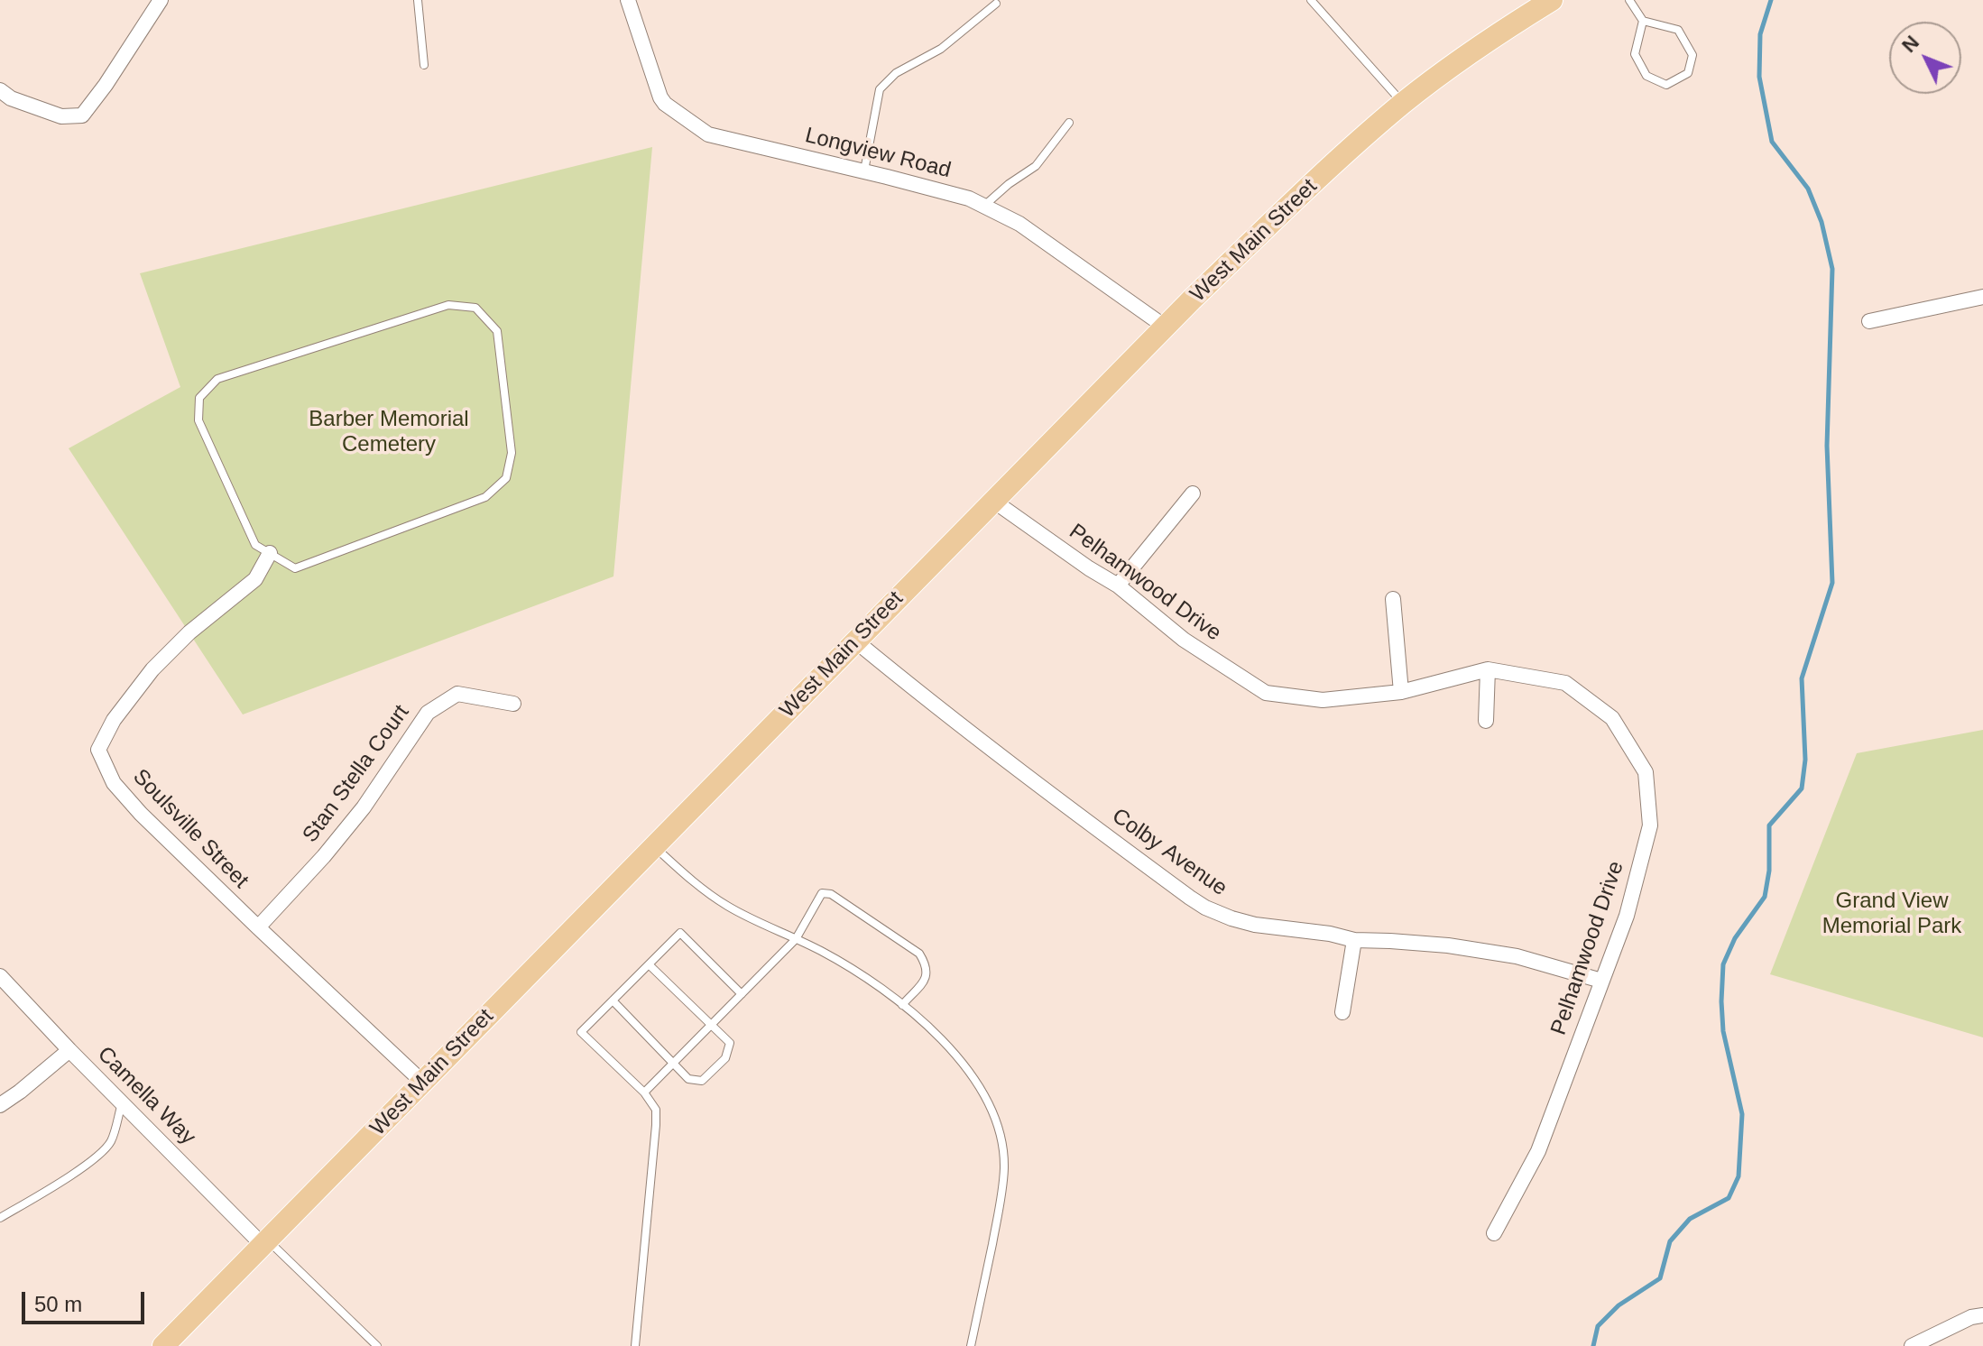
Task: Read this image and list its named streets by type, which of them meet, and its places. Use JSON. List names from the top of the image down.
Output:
{
  "streets": {
    "main road": ["West Main Street"],
    "street": [
      "Longview Road",
      "Pelhamwood Drive",
      "Stan Stella Court",
      "Soulsville Street",
      "Colby Avenue",
      "Camella Way"
    ]
  },
  "crossings": [
    ["Longview Road", "West Main Street"],
    ["West Main Street", "Pelhamwood Drive"],
    ["West Main Street", "Soulsville Street"],
    ["West Main Street", "Colby Avenue"],
    ["West Main Street", "Camella Way"],
    ["Pelhamwood Drive", "Colby Avenue"],
    ["Stan Stella Court", "Soulsville Street"]
  ],
  "parks": ["Barber Memorial Cemetery", "Grand View Memorial Park"],
  "scale_bar": "50 m",
  "north": "top left"
}
